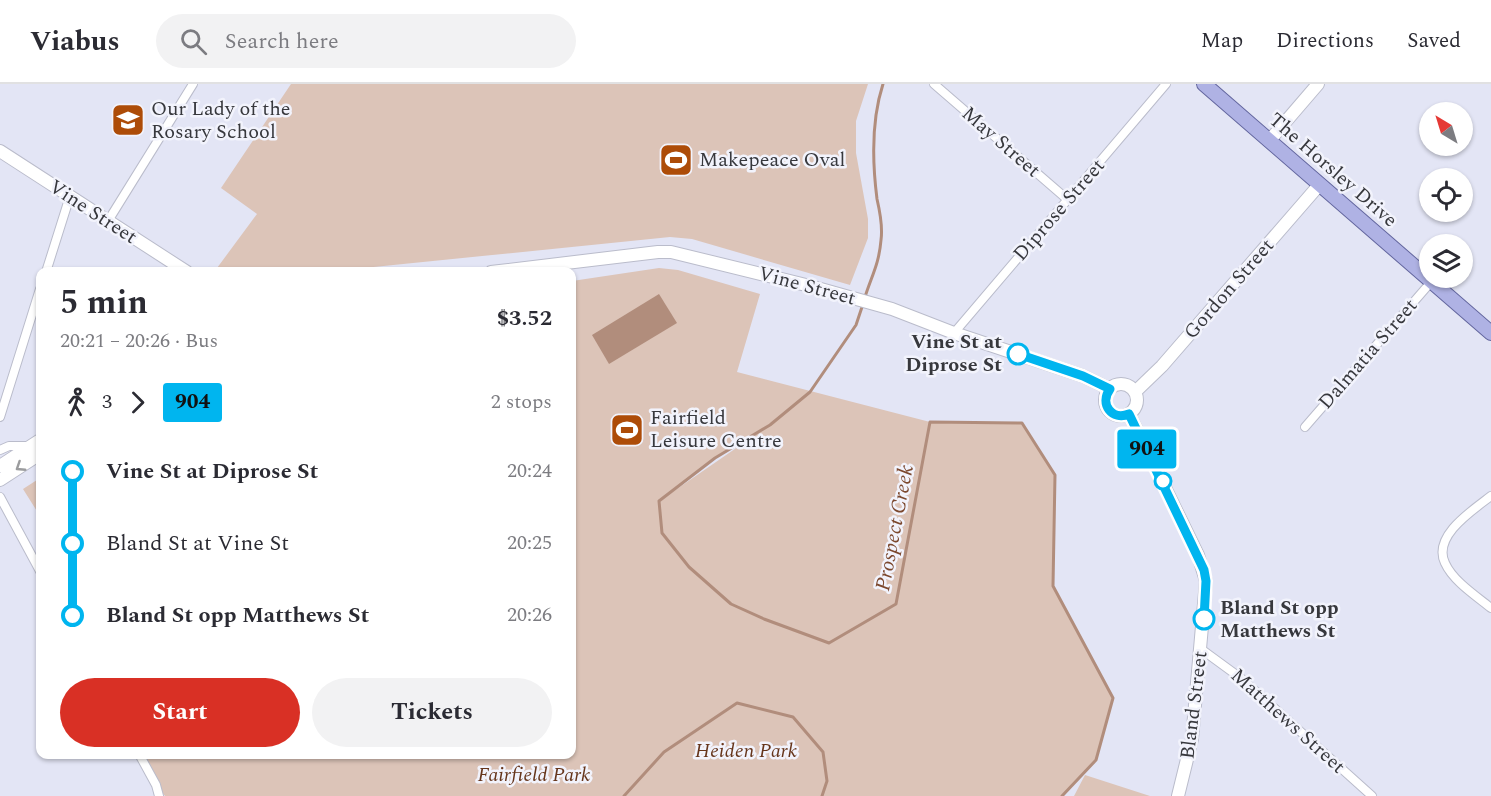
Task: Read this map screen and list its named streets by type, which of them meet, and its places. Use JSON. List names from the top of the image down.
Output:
{
  "streets": {
    "main road": [
      "The Horsley Drive",
      "Vine Street",
      "Gordon Street",
      "Bland Street"
    ],
    "street": [
      "May Street",
      "Diprose Street",
      "Dalmatia Street",
      "Matthews Street"
    ]
  },
  "crossings": [
    ["May Street", "Diprose Street"],
    ["The Horsley Drive", "Gordon Street"],
    ["Diprose Street", "Vine Street"],
    ["Vine Street", "Gordon Street"],
    ["Vine Street", "Bland Street"],
    ["Gordon Street", "Bland Street"],
    ["Bland Street", "Matthews Street"]
  ],
  "water": ["Prospect Creek"],
  "parks": ["Heiden Park", "Fairfield Park"],
  "places": {
    "school or university": ["Our Lady of the Rosary School"],
    "sports": ["Makepeace Oval", "Fairfield Leisure Centre"],
    "other": ["Vine St at Diprose St", "Bland St opp Matthews St"]
  },
  "lines": ["bus line 904"],
  "north": "top left",
  "page": {
    "header": "Viabus",
    "search": "Search here",
    "nav": ["Map", "Directions", "Saved"],
    "on_map": "904",
    "heading": ["5 min", "20:21 – 20:26 · Bus", "$3.52"],
    "legs": ["3", "904", "2 stops"],
    "list": [
      {
        "name": "Vine St at Diprose St",
        "value": "20:24"
      },
      {
        "name": "Bland St at Vine St",
        "value": "20:25"
      },
      {
        "name": "Bland St opp Matthews St",
        "value": "20:26"
      }
    ],
    "buttons": ["Start", "Tickets"]
  }
}
